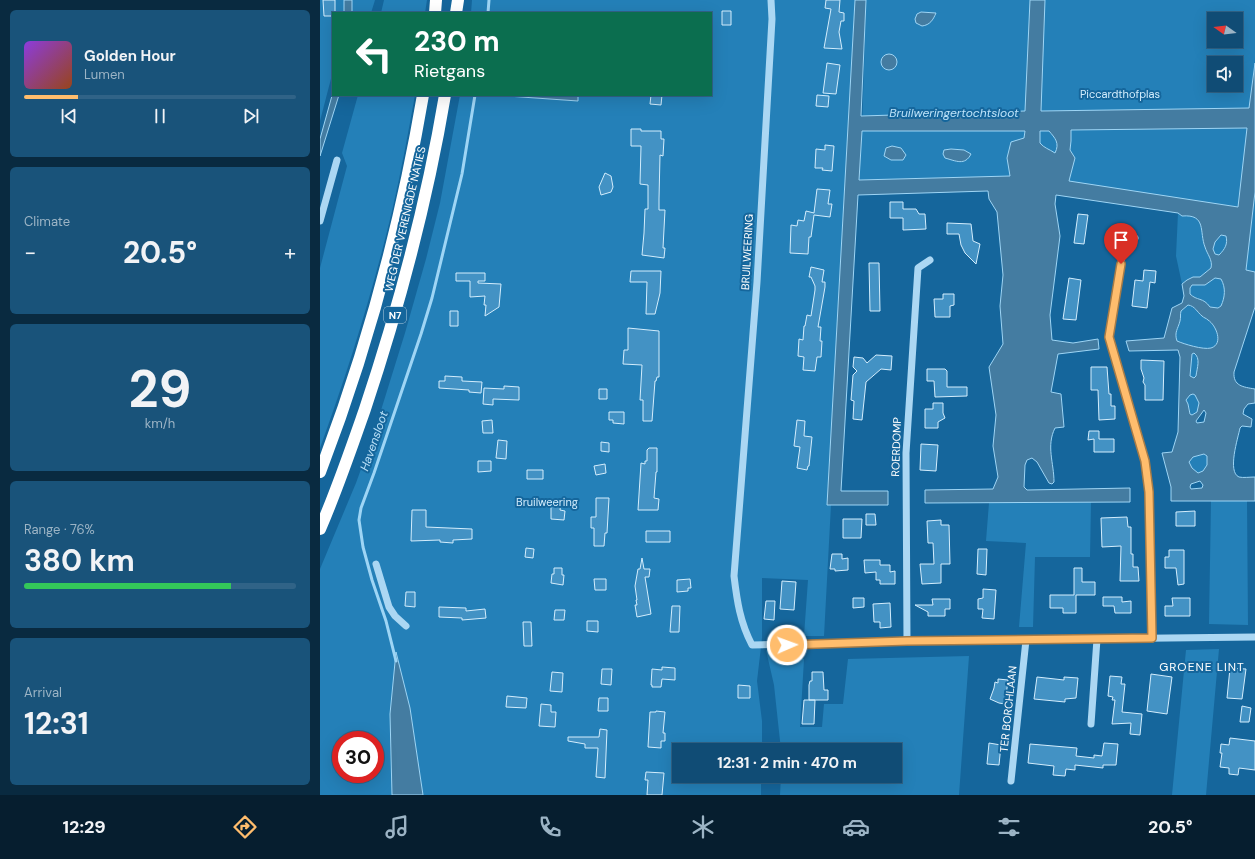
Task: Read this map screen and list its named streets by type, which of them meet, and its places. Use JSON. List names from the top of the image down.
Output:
{
  "streets": {
    "highway": ["WEG DER VERENIGDE NATIES", "N7"],
    "street": ["BRUILWEERING", "ROERDOMP", "TER BORCHLAAN"]
  },
  "crossings": [
    ["BRUILWEERING", "ROERDOMP"]
  ],
  "districts": ["GROENE LINT"],
  "water": ["Bruilweringertochtsloot", "Havensloot"],
  "parks": ["Piccardthofplas", "Bruilweering"],
  "north": "left",
  "page": {
    "turn": ["230 m", "Rietgans"],
    "song": ["Golden Hour", "Lumen"],
    "tile": [
      "Climate",
      ["29", "km/h"],
      ["Range · 76%", "380 km"],
      ["Arrival", "12:31"]
    ],
    "heat": ["−", "20.5°", "+"],
    "limit": "30",
    "trip": "12:31 · 2 min · 470 m",
    "tabs": ["12:29", "20.5°"]
  }
}
